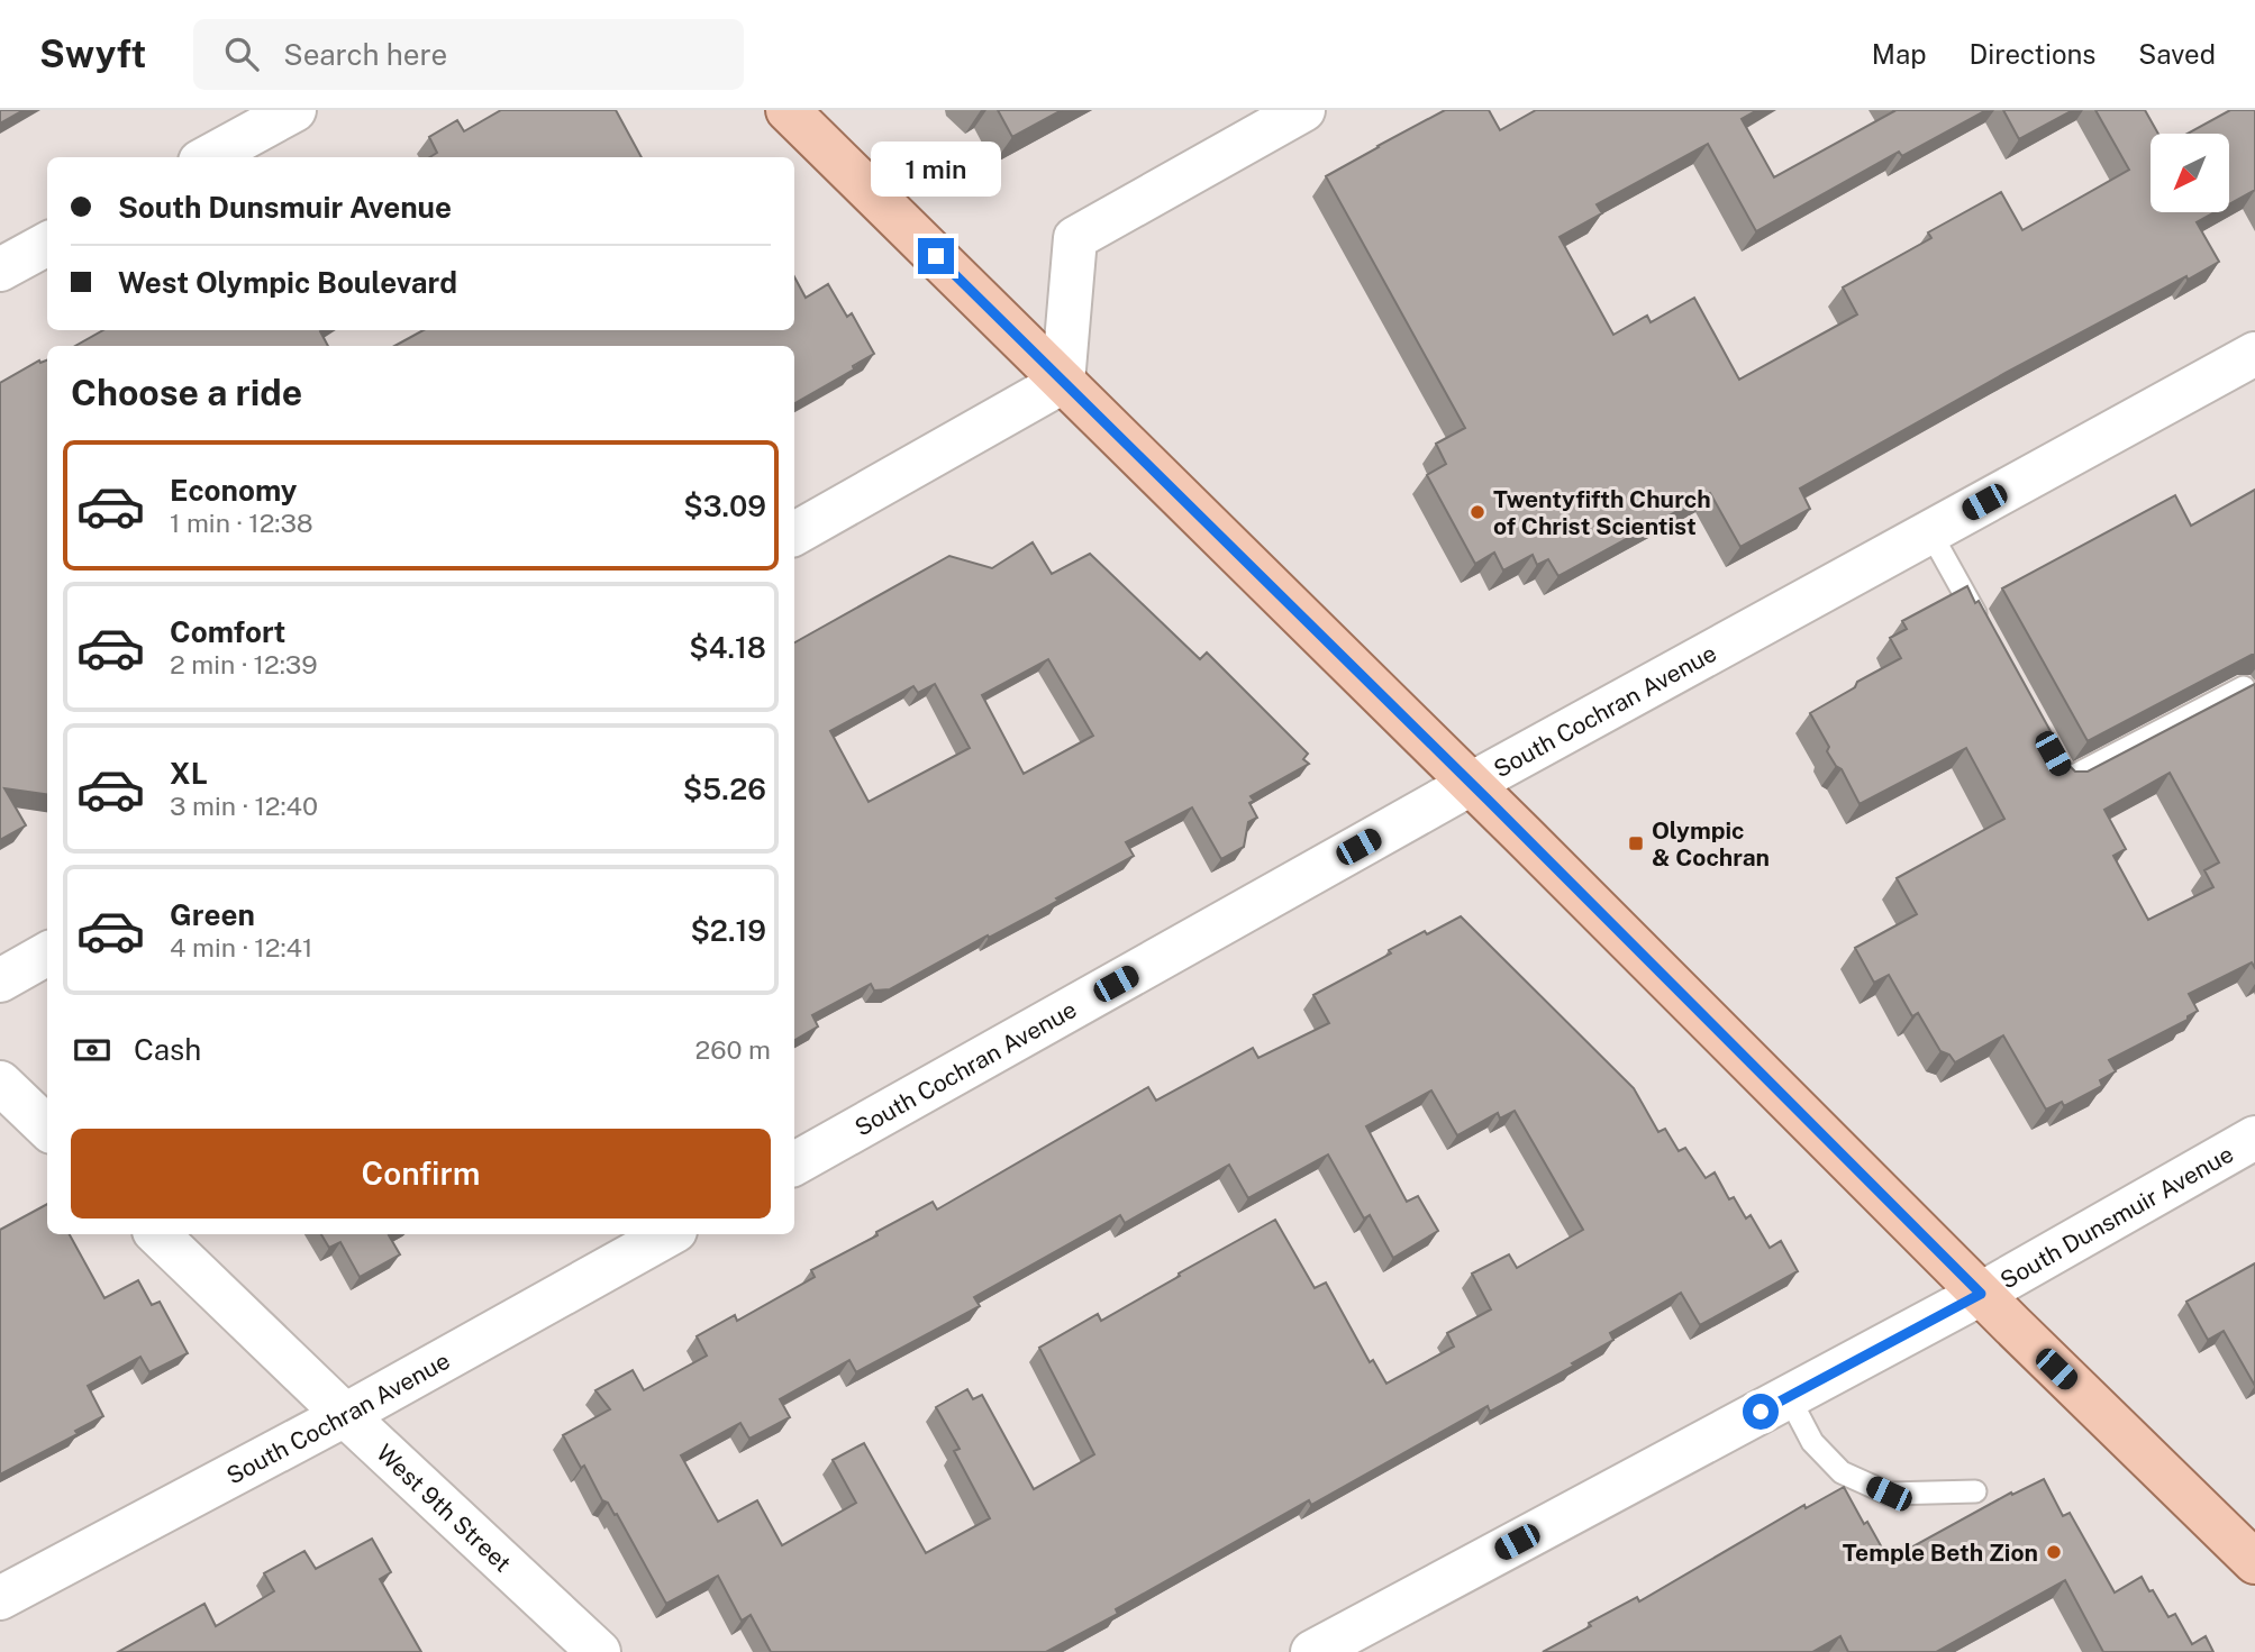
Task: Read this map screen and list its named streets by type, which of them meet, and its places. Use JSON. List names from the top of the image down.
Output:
{
  "streets": {
    "street": ["South Cochran Avenue", "South Dunsmuir Avenue", "West 9th Street"]
  },
  "crossings": [
    ["South Cochran Avenue", "West 9th Street"]
  ],
  "places": {
    "other": ["Twentyfifth Church of Christ Scientist", "Temple Beth Zion"],
    "transit": ["Olympic & Cochran"]
  },
  "north": "bottom left",
  "page": {
    "header": "Swyft",
    "search": "Search here",
    "nav": ["Map", "Directions", "Saved"],
    "bubble": "1 min",
    "banner": ["South Dunsmuir Avenue", "West Olympic Boulevard"],
    "heading": "Choose a ride",
    "list": [
      {
        "name": "Economy",
        "note": "1 min · 12:38",
        "value": "$3.09"
      },
      {
        "name": "Comfort",
        "note": "2 min · 12:39",
        "value": "$4.18"
      },
      {
        "name": "XL",
        "note": "3 min · 12:40",
        "value": "$5.26"
      },
      {
        "name": "Green",
        "note": "4 min · 12:41",
        "value": "$2.19"
      }
    ],
    "pay": ["Cash", "260 m"],
    "buttons": "Confirm"
  }
}
